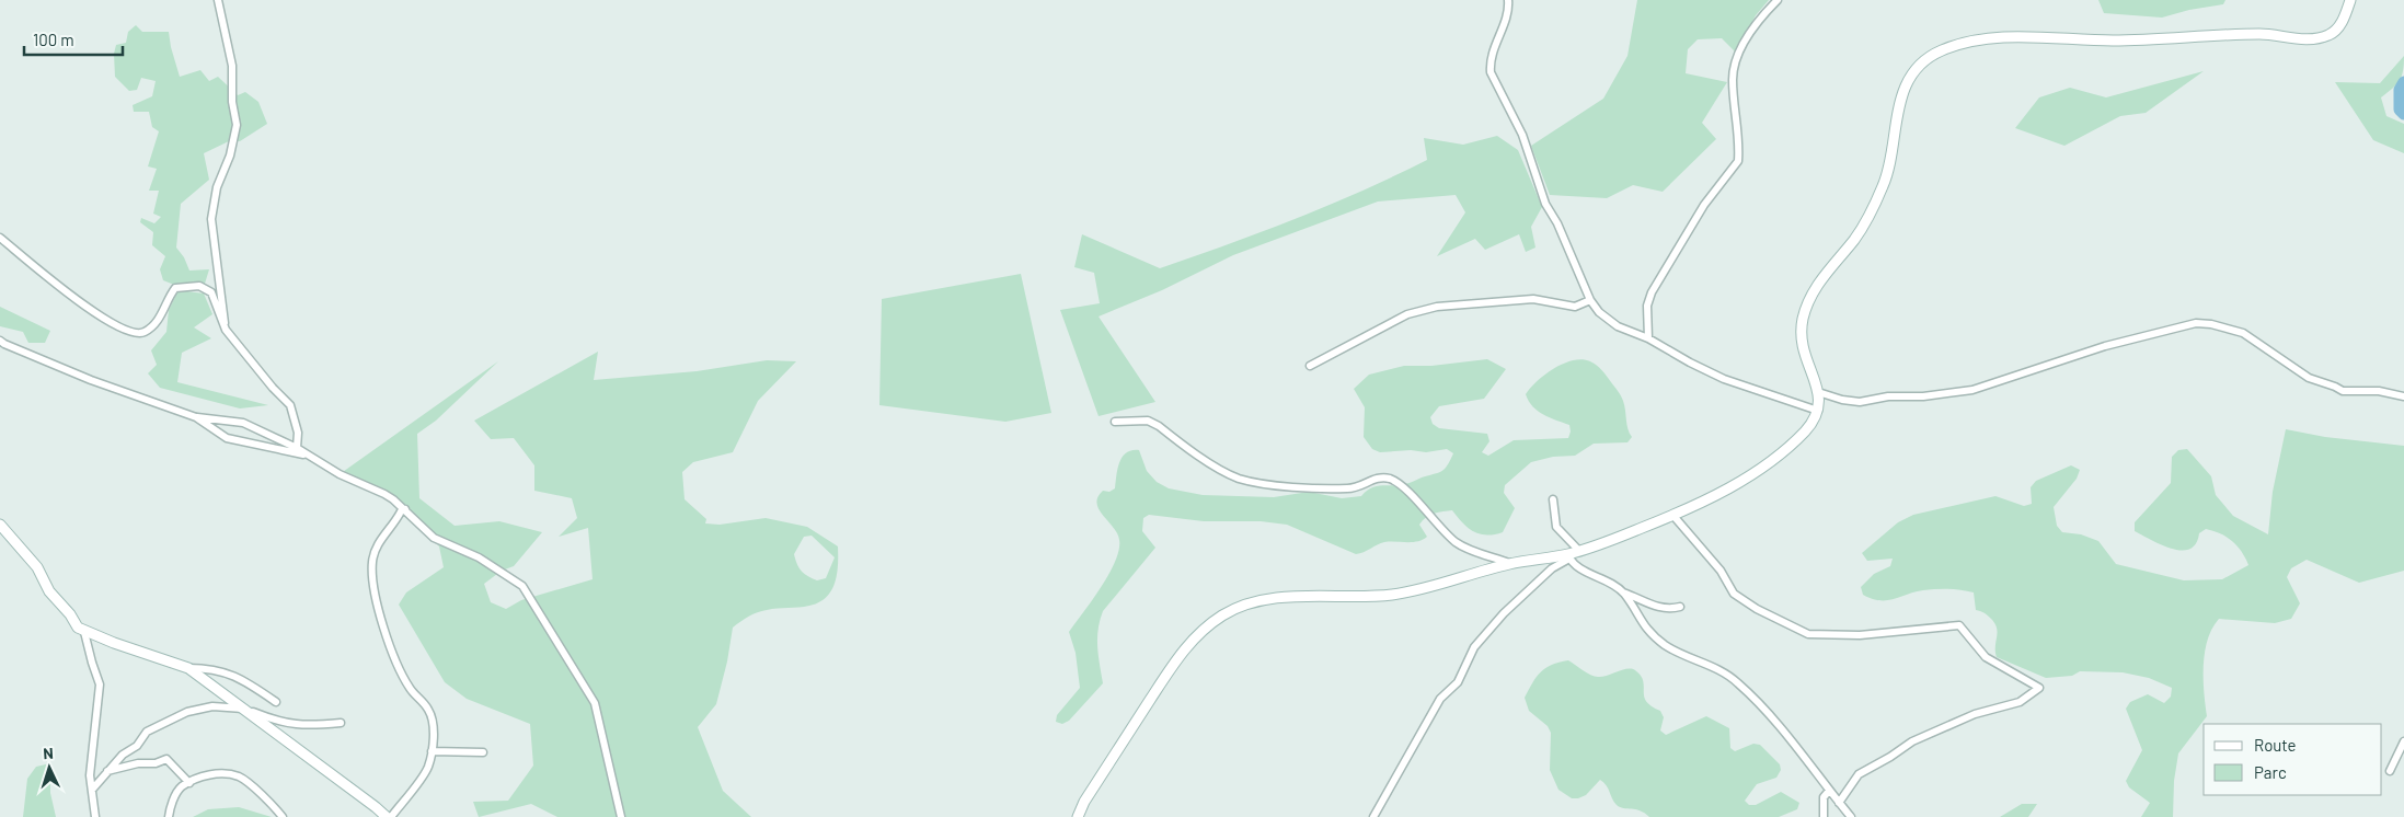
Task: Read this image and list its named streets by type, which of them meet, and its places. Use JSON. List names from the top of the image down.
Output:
{
  "legend": ["Route", "Parc"],
  "scale_bar": "100 m",
  "north": "top"
}
